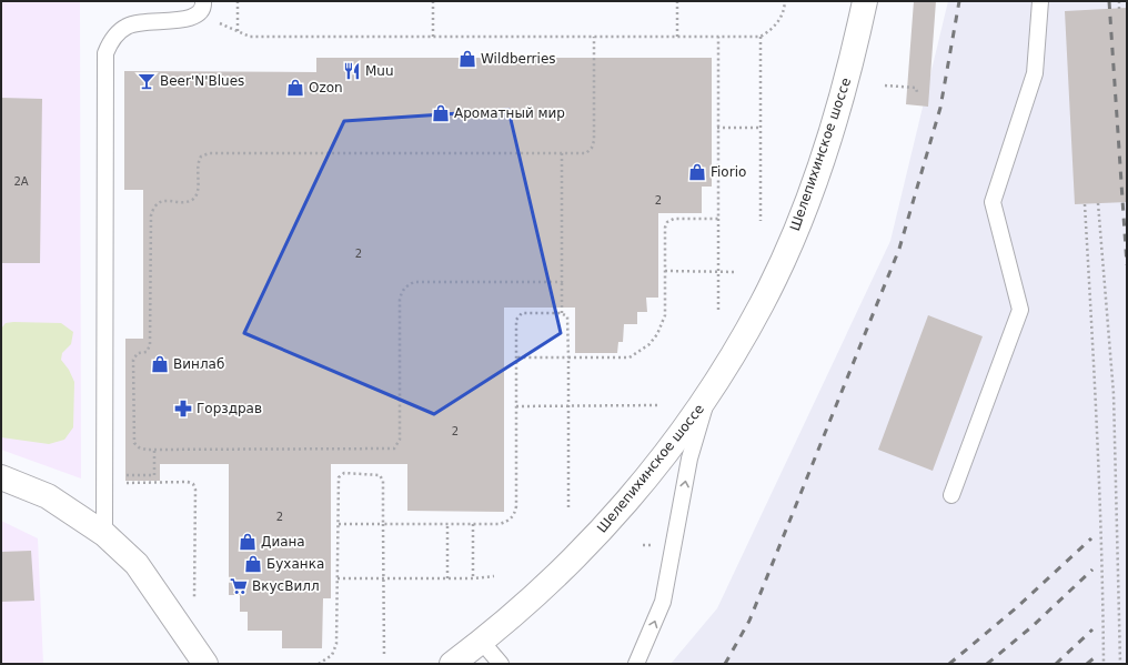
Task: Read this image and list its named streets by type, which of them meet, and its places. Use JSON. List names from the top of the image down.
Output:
{
  "streets": {
    "street": ["Шелепихинское шоссе"]
  },
  "places": {
    "shop": [
      "Wildberries",
      "Ozon",
      "Ароматный мир",
      "Fiorio",
      "Винлаб",
      "Диана",
      "Буханка"
    ],
    "restaurant": ["Muu"],
    "bar": ["Beer'N'Blues"],
    "pharmacy": ["Горздрав"],
    "supermarket": ["ВкусВилл"]
  },
  "house_numbers": [
    "2А",
    "2",
    "2",
    "2",
    "2"
  ]
}
